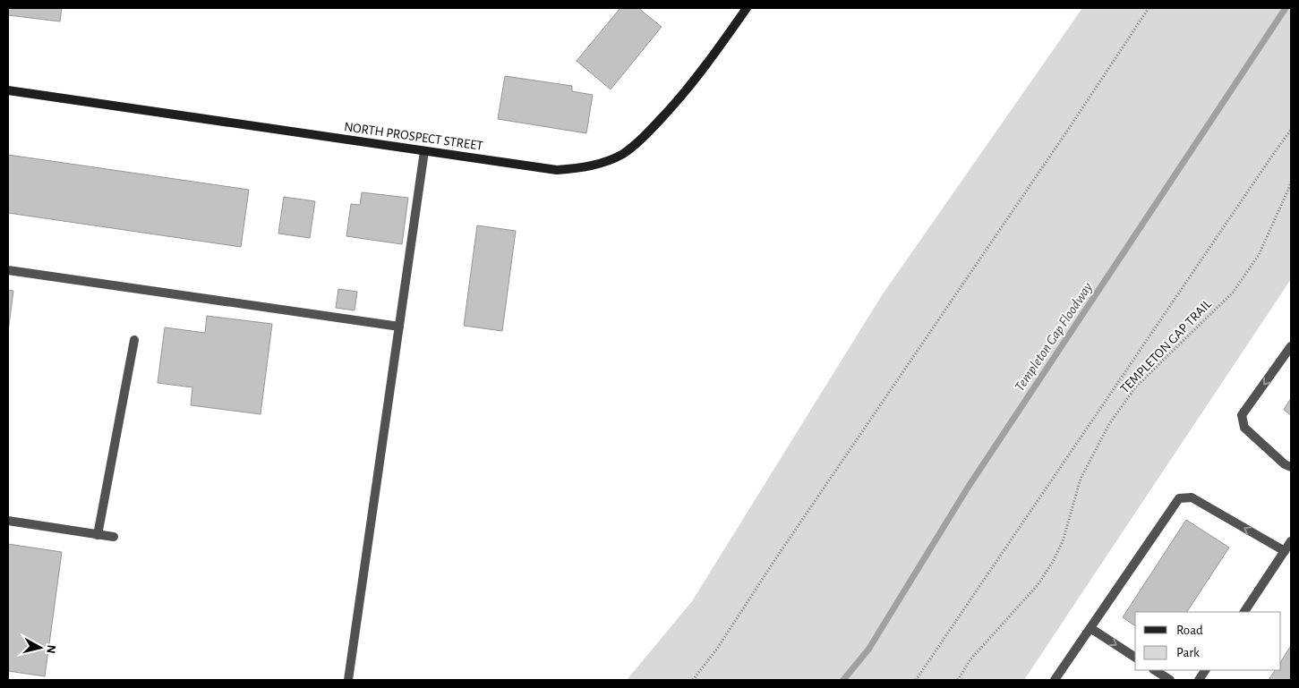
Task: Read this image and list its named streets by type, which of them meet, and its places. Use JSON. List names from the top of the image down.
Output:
{
  "streets": {
    "street": ["NORTH PROSPECT STREET"],
    "path": ["TEMPLETON GAP TRAIL"]
  },
  "water": ["Templeton Gap Floodway"],
  "legend": ["Road", "Park"],
  "north": "right"
}
